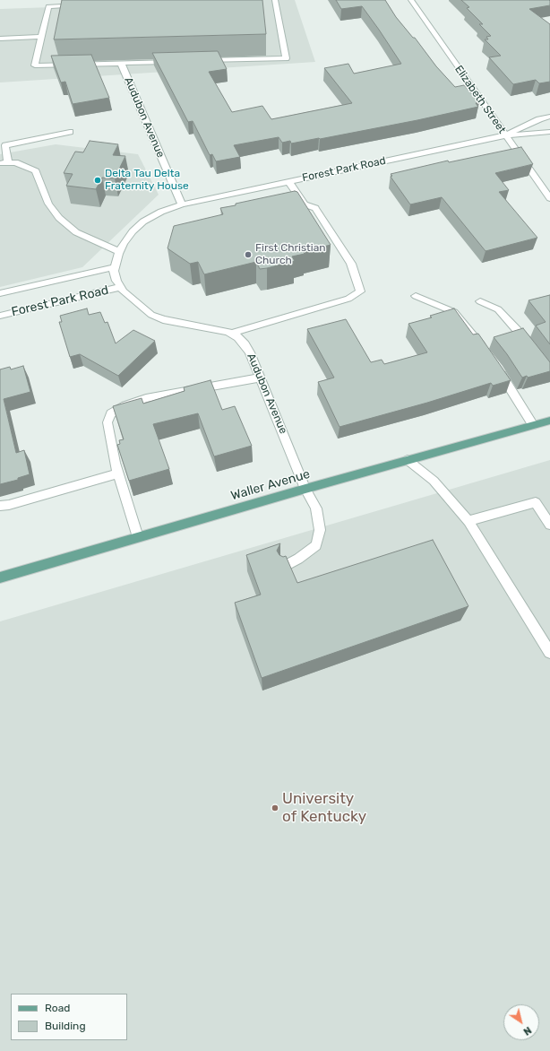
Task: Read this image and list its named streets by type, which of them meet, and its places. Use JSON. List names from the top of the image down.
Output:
{
  "streets": {
    "main road": ["Waller Avenue"],
    "street": ["Elizabeth Street", "Audubon Avenue", "Forest Park Road"]
  },
  "crossings": [
    ["Elizabeth Street", "Forest Park Road"],
    ["Audubon Avenue", "Forest Park Road"],
    ["Audubon Avenue", "Waller Avenue"]
  ],
  "places": ["Delta Tau Delta Fraternity House", "First Christian Church", "University of Kentucky"],
  "legend": ["Road", "Building"],
  "north": "bottom right"
}
